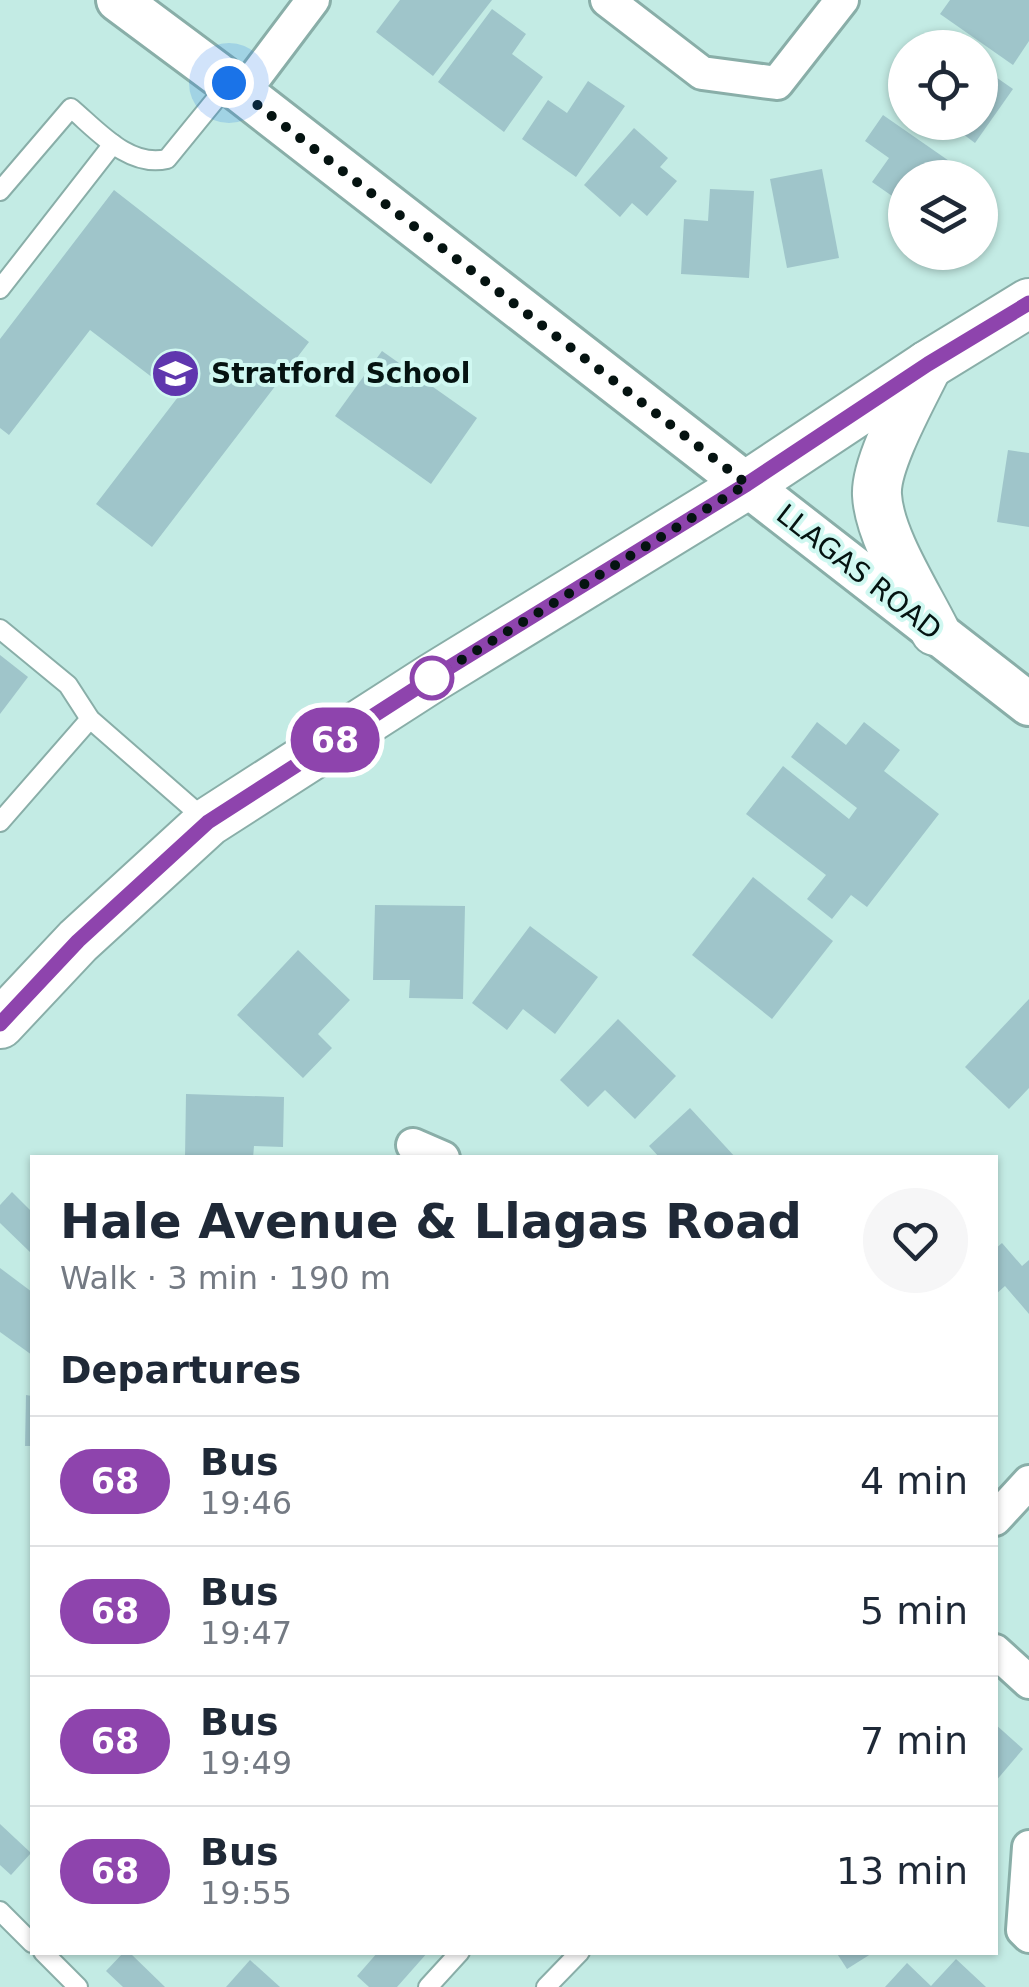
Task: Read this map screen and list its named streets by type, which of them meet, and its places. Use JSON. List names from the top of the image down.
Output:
{
  "streets": {
    "street": ["LLAGAS ROAD"]
  },
  "places": {
    "school or university": ["Stratford School"]
  },
  "lines": ["bus line 68"],
  "page": {
    "on_map": "68",
    "heading": [
      ["Hale Avenue & Llagas Road", "Walk · 3 min · 190 m"],
      "Departures"
    ],
    "list": [
      {
        "mark": "68",
        "name": "Bus",
        "note": "19:46",
        "value": "4 min"
      },
      {
        "mark": "68",
        "name": "Bus",
        "note": "19:47",
        "value": "5 min"
      },
      {
        "mark": "68",
        "name": "Bus",
        "note": "19:49",
        "value": "7 min"
      },
      {
        "mark": "68",
        "name": "Bus",
        "note": "19:55",
        "value": "13 min"
      }
    ]
  }
}
